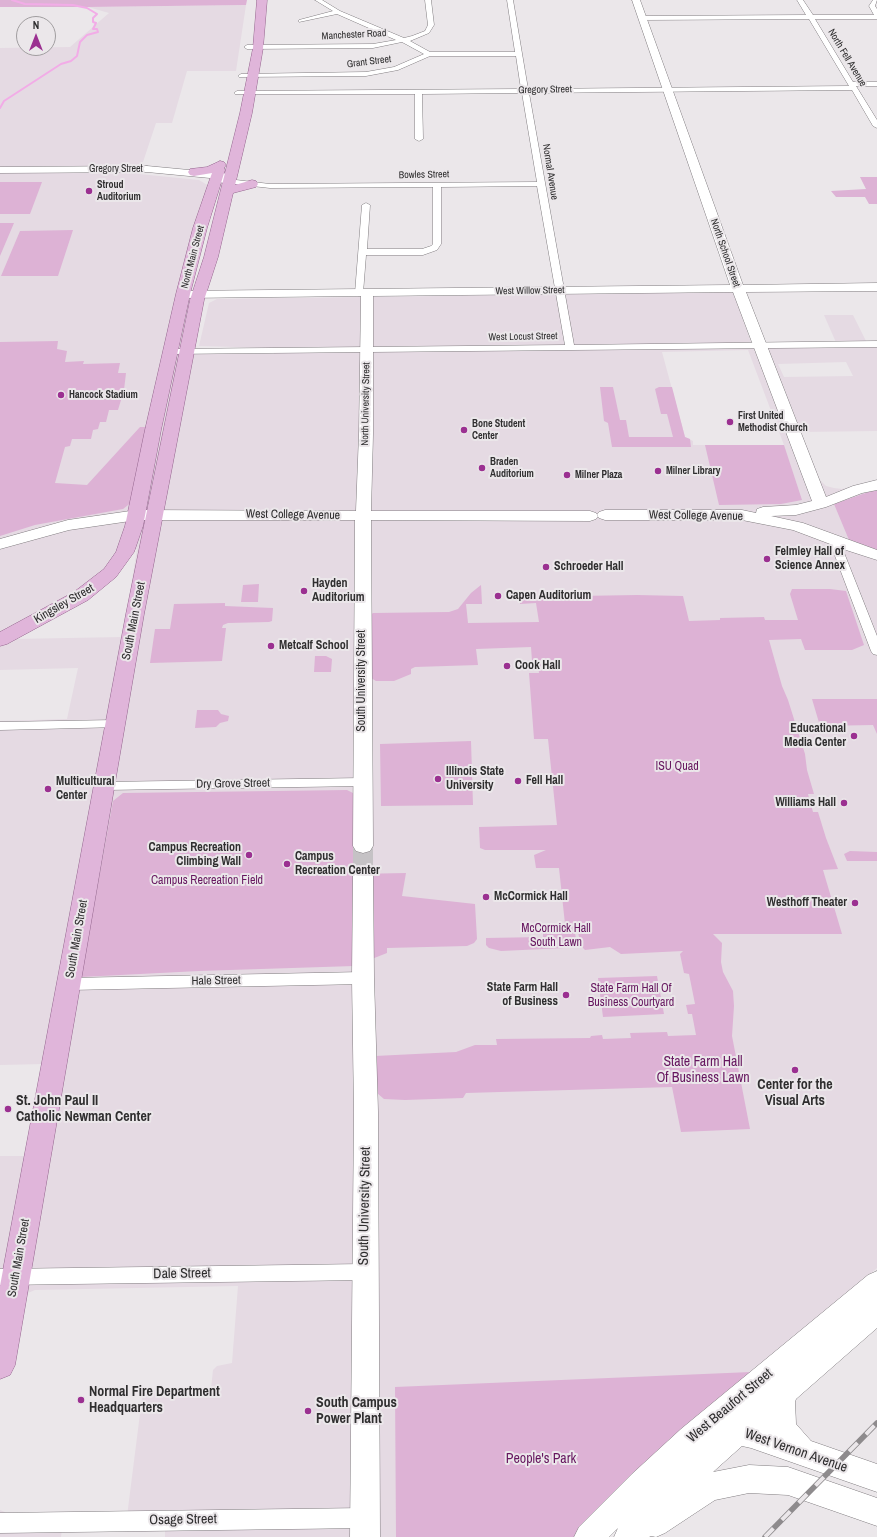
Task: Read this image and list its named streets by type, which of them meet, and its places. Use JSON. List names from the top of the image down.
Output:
{
  "streets": {
    "main road": ["North Main Street", "Kingsley Street", "South Main Street"],
    "street": [
      "Manchester Road",
      "North Fell Avenue",
      "Grant Street",
      "Gregory Street",
      "Normal Avenue",
      "Bowles Street",
      "North School Street",
      "West Willow Street",
      "West Locust Street",
      "North University Street",
      "West College Avenue",
      "South University Street",
      "Dry Grove Street",
      "Hale Street",
      "Dale Street",
      "West Beaufort Street",
      "West Vernon Avenue",
      "Osage Street"
    ]
  },
  "crossings": [
    ["Manchester Road", "North Main Street"],
    ["North Fell Avenue", "Gregory Street"],
    ["Grant Street", "Normal Avenue"],
    ["Grant Street", "North Main Street"],
    ["Gregory Street", "Normal Avenue"],
    ["Gregory Street", "North School Street"],
    ["Gregory Street", "North Main Street"],
    ["Normal Avenue", "Bowles Street"],
    ["Normal Avenue", "West Willow Street"],
    ["Normal Avenue", "West Locust Street"],
    ["North School Street", "West Willow Street"],
    ["North School Street", "West Locust Street"],
    ["North Main Street", "West Willow Street"],
    ["North Main Street", "West Locust Street"],
    ["North Main Street", "West College Avenue"],
    ["North Main Street", "Kingsley Street"],
    ["North Main Street", "South Main Street"],
    ["West Willow Street", "North University Street"],
    ["West Locust Street", "North University Street"],
    ["North University Street", "West College Avenue"],
    ["North University Street", "South University Street"],
    ["West College Avenue", "Kingsley Street"],
    ["West College Avenue", "South Main Street"],
    ["West College Avenue", "South University Street"],
    ["South Main Street", "Dry Grove Street"],
    ["South Main Street", "Hale Street"],
    ["South Main Street", "Dale Street"],
    ["South University Street", "Dry Grove Street"],
    ["South University Street", "Hale Street"],
    ["South University Street", "Dale Street"],
    ["South University Street", "Osage Street"],
    ["West Beaufort Street", "West Vernon Avenue"]
  ],
  "parks": [
    "ISU Quad",
    "Campus Recreation Field",
    "McCormick Hall South Lawn",
    "State Farm Hall Of Business Courtyard",
    "State Farm Hall Of Business Lawn",
    "People's Park"
  ],
  "places": [
    "Stroud Auditorium",
    "Hancock Stadium",
    "First United Methodist Church",
    "Bone Student Center",
    "Braden Auditorium",
    "Milner Library",
    "Milner Plaza",
    "Felmley Hall of Science Annex",
    "Schroeder Hall",
    "Hayden Auditorium",
    "Capen Auditorium",
    "Metcalf School",
    "Cook Hall",
    "Educational Media Center",
    "Illinois State University",
    "Fell Hall",
    "Multicultural Center",
    "Williams Hall",
    "Campus Recreation Climbing Wall",
    "Campus Recreation Center",
    "McCormick Hall",
    "Westhoff Theater",
    "State Farm Hall of Business",
    "Center for the Visual Arts",
    "St. John Paul II Catholic Newman Center",
    "Normal Fire Department Headquarters",
    "South Campus Power Plant"
  ],
  "north": "top"
}
